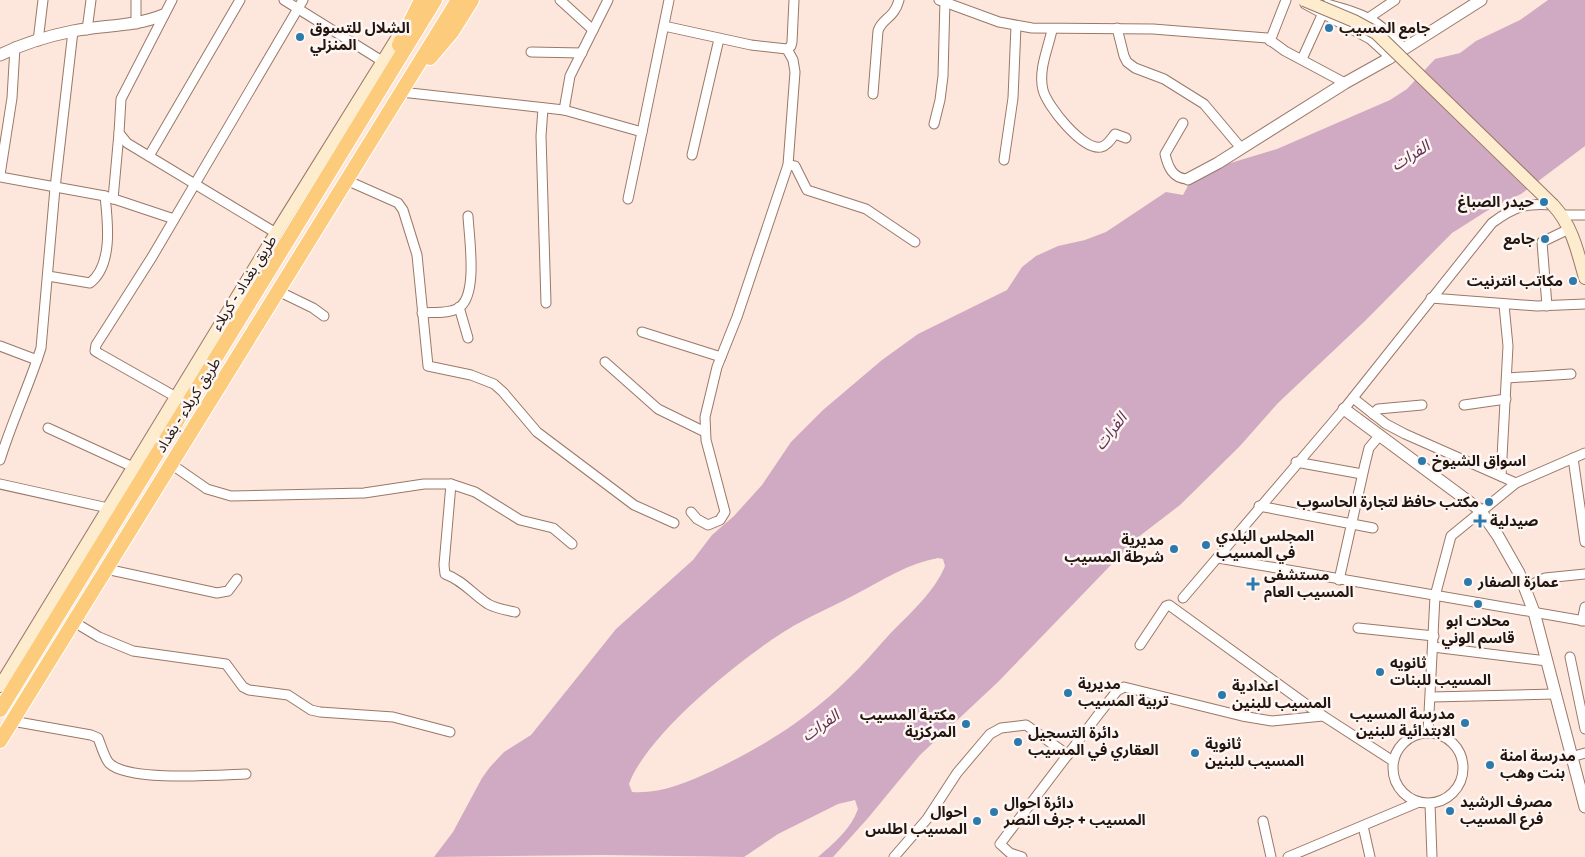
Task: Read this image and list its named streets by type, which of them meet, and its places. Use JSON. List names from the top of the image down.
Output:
{
  "streets": {
    "highway": ["طريق بغداد - كربلاء", "طريق كربلاء - بغداد"]
  },
  "water": ["الفرات"],
  "places": {
    "other": [
      "جامع المسيب",
      "الشلال للتسوق المنزلي",
      "حيدر الصباغ",
      "جامع",
      "مكاتب انترنيت",
      "اسواق الشيوخ",
      "مكتب حافظ لتجارة الحاسوب",
      "المجلس البلدي في المسيب",
      "مديرية شرطة المسيب",
      "عمارة الصفار",
      "محلات ابو قاسم الوني",
      "ثانويه المسيب للبنات",
      "مديرية تربية المسيب",
      "اعدادية المسيب للبنين",
      "مدرسة المسيب الابتدائية للبنين",
      "مكتبة المسيب المركزية",
      "دائرة التسجيل العقاري في المسيب",
      "ثانوية المسيب للبنين",
      "مدرسة امنة بنت وهب",
      "مصرف الرشيد فرع المسيب",
      "دائرة احوال المسيب + جرف النصر",
      "احوال المسيب اطلس"
    ],
    "health": ["صيدلية", "مستشفى المسيب العام"]
  }
}
